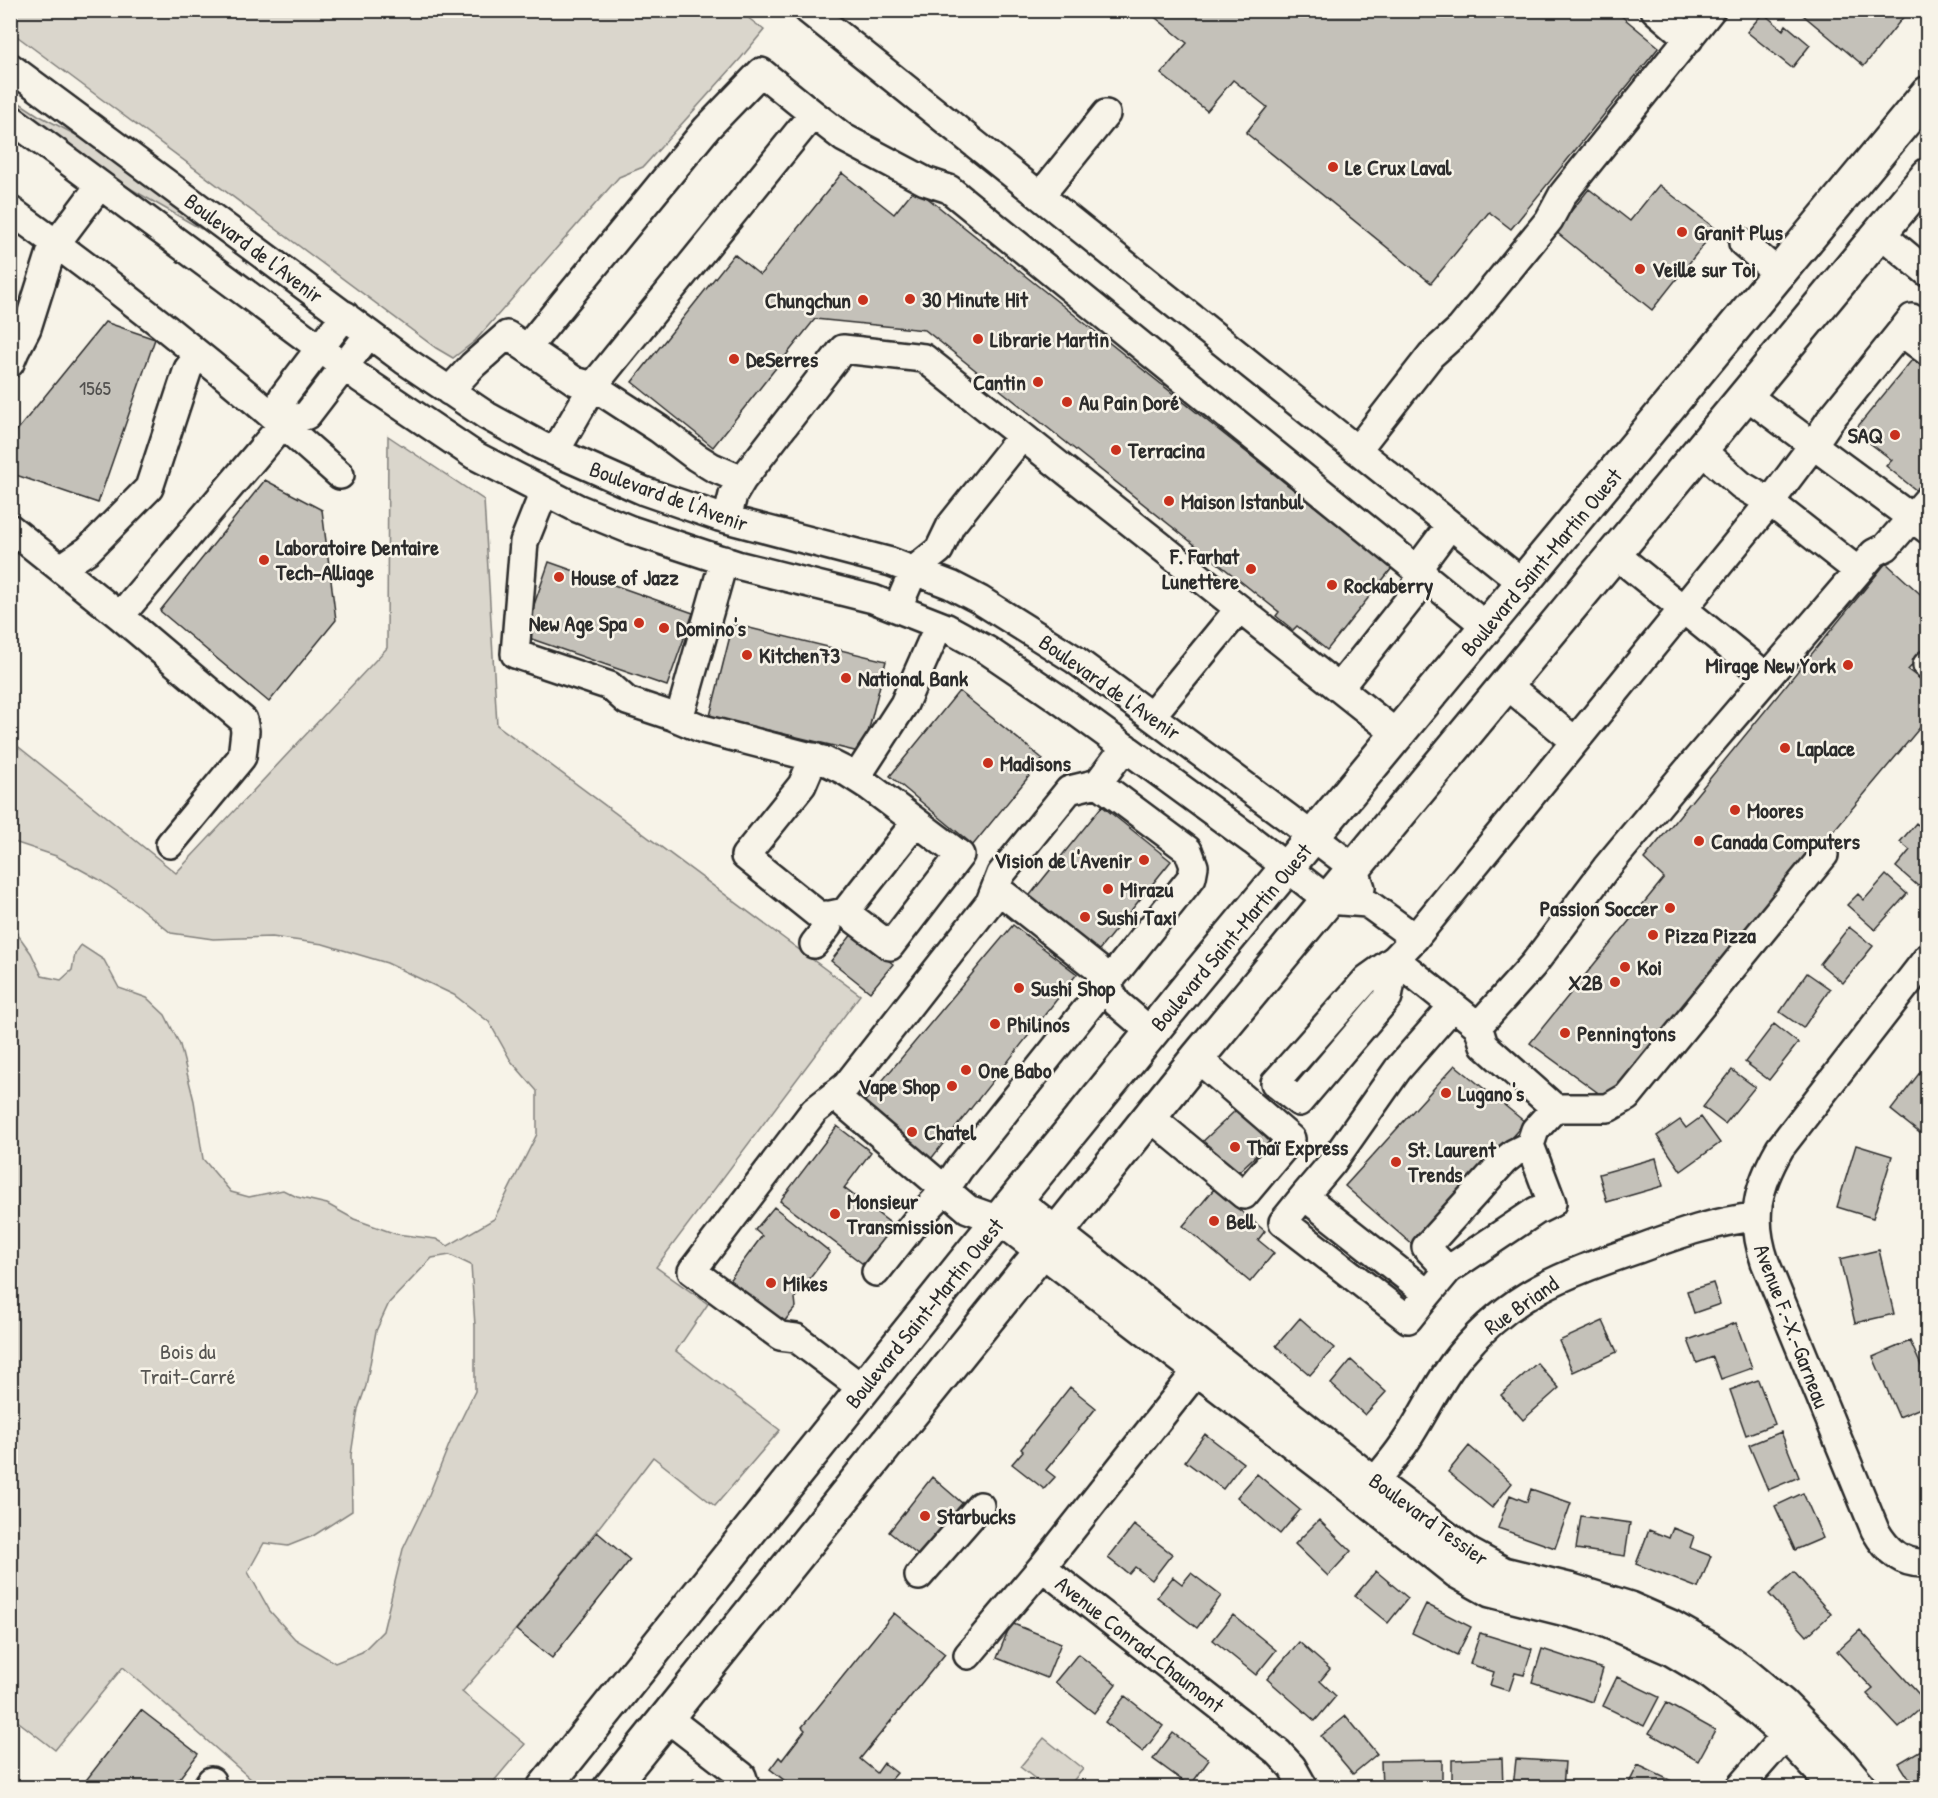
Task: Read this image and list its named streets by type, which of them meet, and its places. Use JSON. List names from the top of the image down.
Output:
{
  "streets": {
    "main road": ["Boulevard Saint-Martin Ouest"],
    "street": [
      "Boulevard de l'Avenir",
      "Rue Briand",
      "Avenue F.-X.-Garneau",
      "Boulevard Tessier",
      "Avenue Conrad-Chaumont"
    ]
  },
  "crossings": [
    ["Boulevard de l'Avenir", "Boulevard Saint-Martin Ouest"],
    ["Boulevard Saint-Martin Ouest", "Boulevard Tessier"],
    ["Rue Briand", "Avenue F.-X.-Garneau"],
    ["Rue Briand", "Boulevard Tessier"],
    ["Boulevard Tessier", "Avenue Conrad-Chaumont"]
  ],
  "parks": ["Bois du Trait-Carré"],
  "places": [
    "Le Crux Laval",
    "Granit Plus",
    "Veille sur Toi",
    "30 Minute Hit",
    "Chungchun",
    "Librarie Martin",
    "DeSerres",
    "Cantin",
    "Au Pain Doré",
    "SAQ",
    "Terracina",
    "Maison Istanbul",
    "Laboratoire Dentaire Tech-Alliage",
    "F. Farhat Lunettere",
    "House of Jazz",
    "Rockaberry",
    "New Age Spa",
    "Domino's",
    "Kitchen73",
    "Mirage New York",
    "National Bank",
    "Laplace",
    "Madisons",
    "Moores",
    "Canada Computers",
    "Vision de l'Avenir",
    "Mirazu",
    "Passion Soccer",
    "Sushi Taxi",
    "Pizza Pizza",
    "Koi",
    "X2B",
    "Sushi Shop",
    "Philinos",
    "Penningtons",
    "One Babo",
    "Vape Shop",
    "Lugano's",
    "Chatel",
    "Thaï Express",
    "St. Laurent Trends",
    "Monsieur Transmission",
    "Bell",
    "Mikes",
    "Starbucks"
  ],
  "house_numbers": ["1565"]
}
